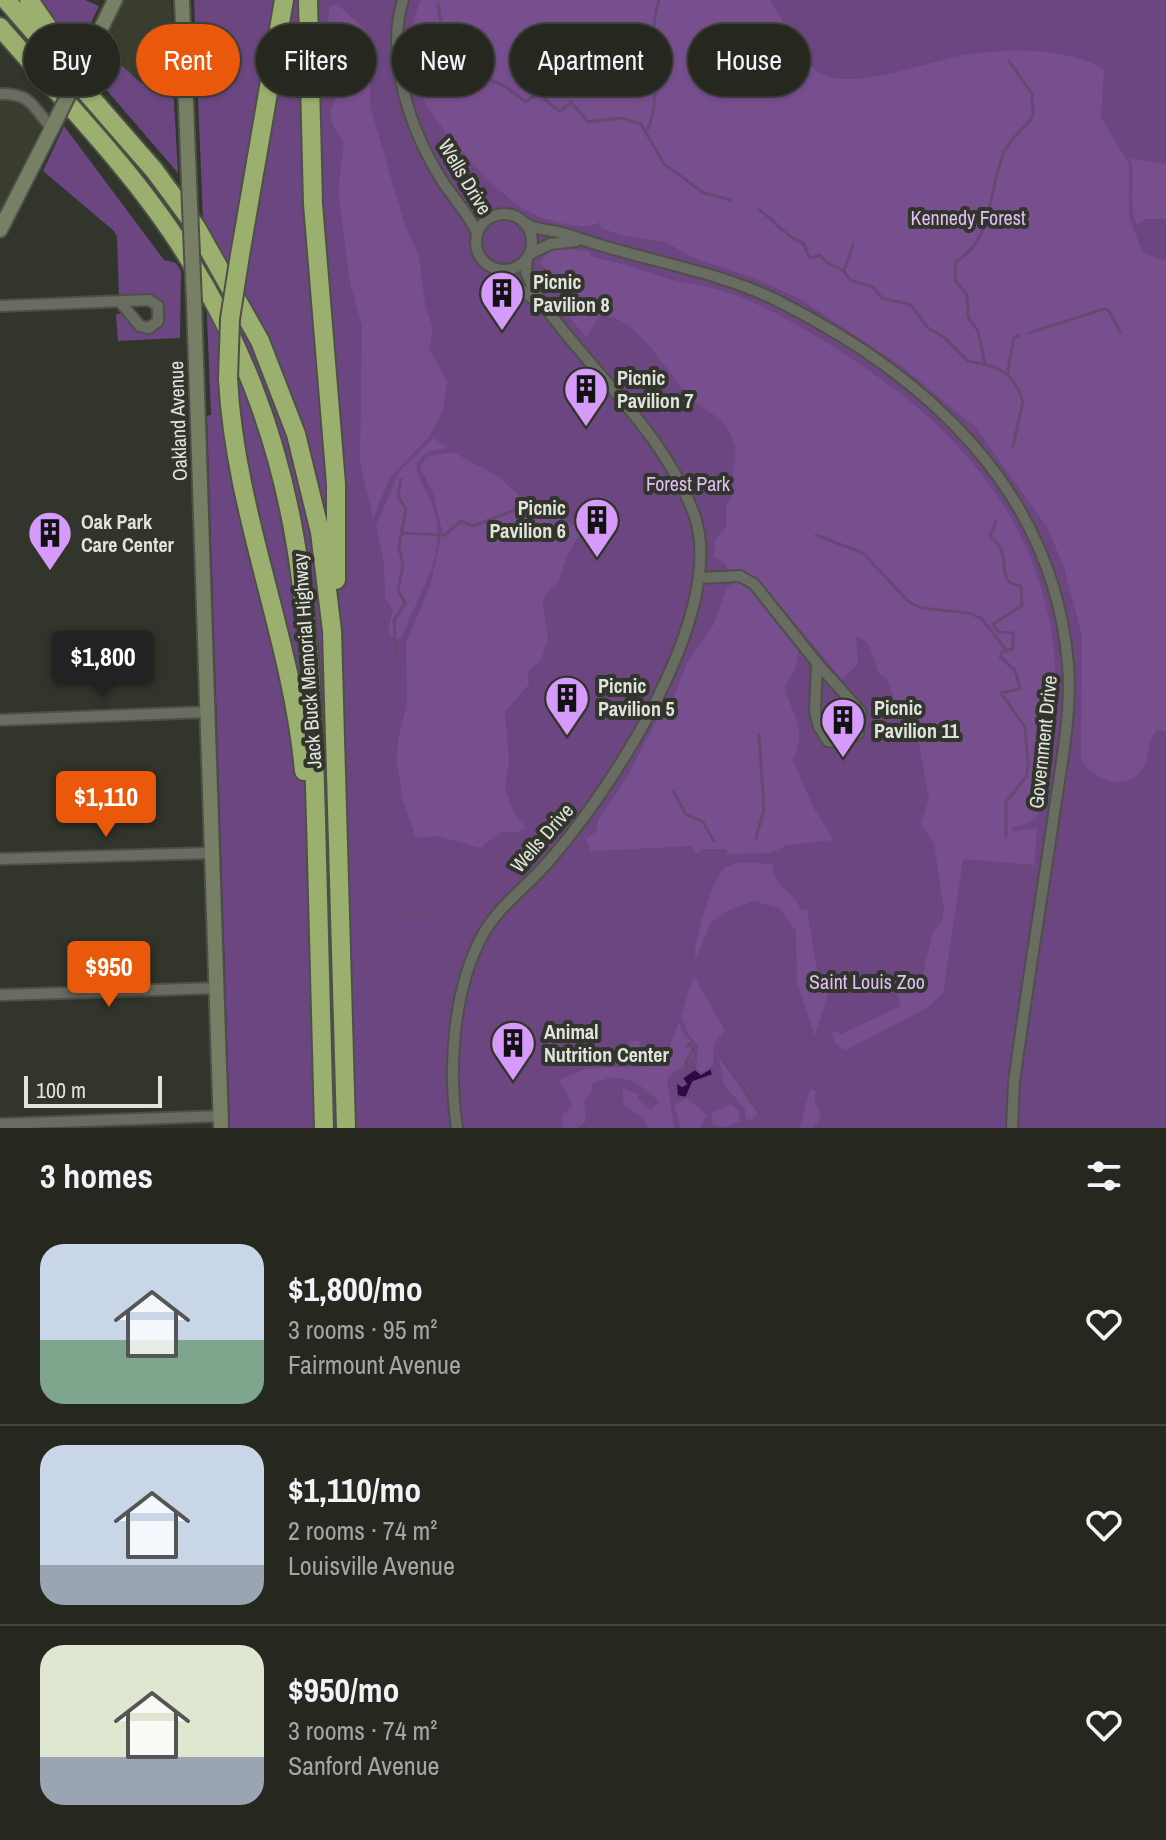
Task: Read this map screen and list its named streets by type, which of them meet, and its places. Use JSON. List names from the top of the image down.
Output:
{
  "streets": {
    "highway": ["Jack Buck Memorial Highway"],
    "street": ["Wells Drive", "Oakland Avenue", "Government Drive"]
  },
  "crossings": [
    ["Wells Drive", "Government Drive"]
  ],
  "parks": ["Kennedy Forest", "Forest Park", "Saint Louis Zoo"],
  "places": {
    "building": [
      "Picnic Pavilion 8",
      "Picnic Pavilion 7",
      "Picnic Pavilion 6",
      "Oak Park Care Center",
      "Picnic Pavilion 5",
      "Picnic Pavilion 11",
      "Animal Nutrition Center"
    ]
  },
  "scale_bar": "100 m",
  "page": {
    "chip": [
      "Buy",
      "Rent",
      "Filters",
      "New",
      "Apartment",
      "House"
    ],
    "price": ["$1,800", "$1,110", "$950"],
    "scale": "100 m",
    "heading": "3 homes",
    "list": [
      {
        "name": "$1,800/mo",
        "note": "3 rooms · 95 m² · Fairmount Avenue"
      },
      {
        "name": "$1,110/mo",
        "note": "2 rooms · 74 m² · Louisville Avenue"
      },
      {
        "name": "$950/mo",
        "note": "3 rooms · 74 m² · Sanford Avenue"
      }
    ]
  }
}
